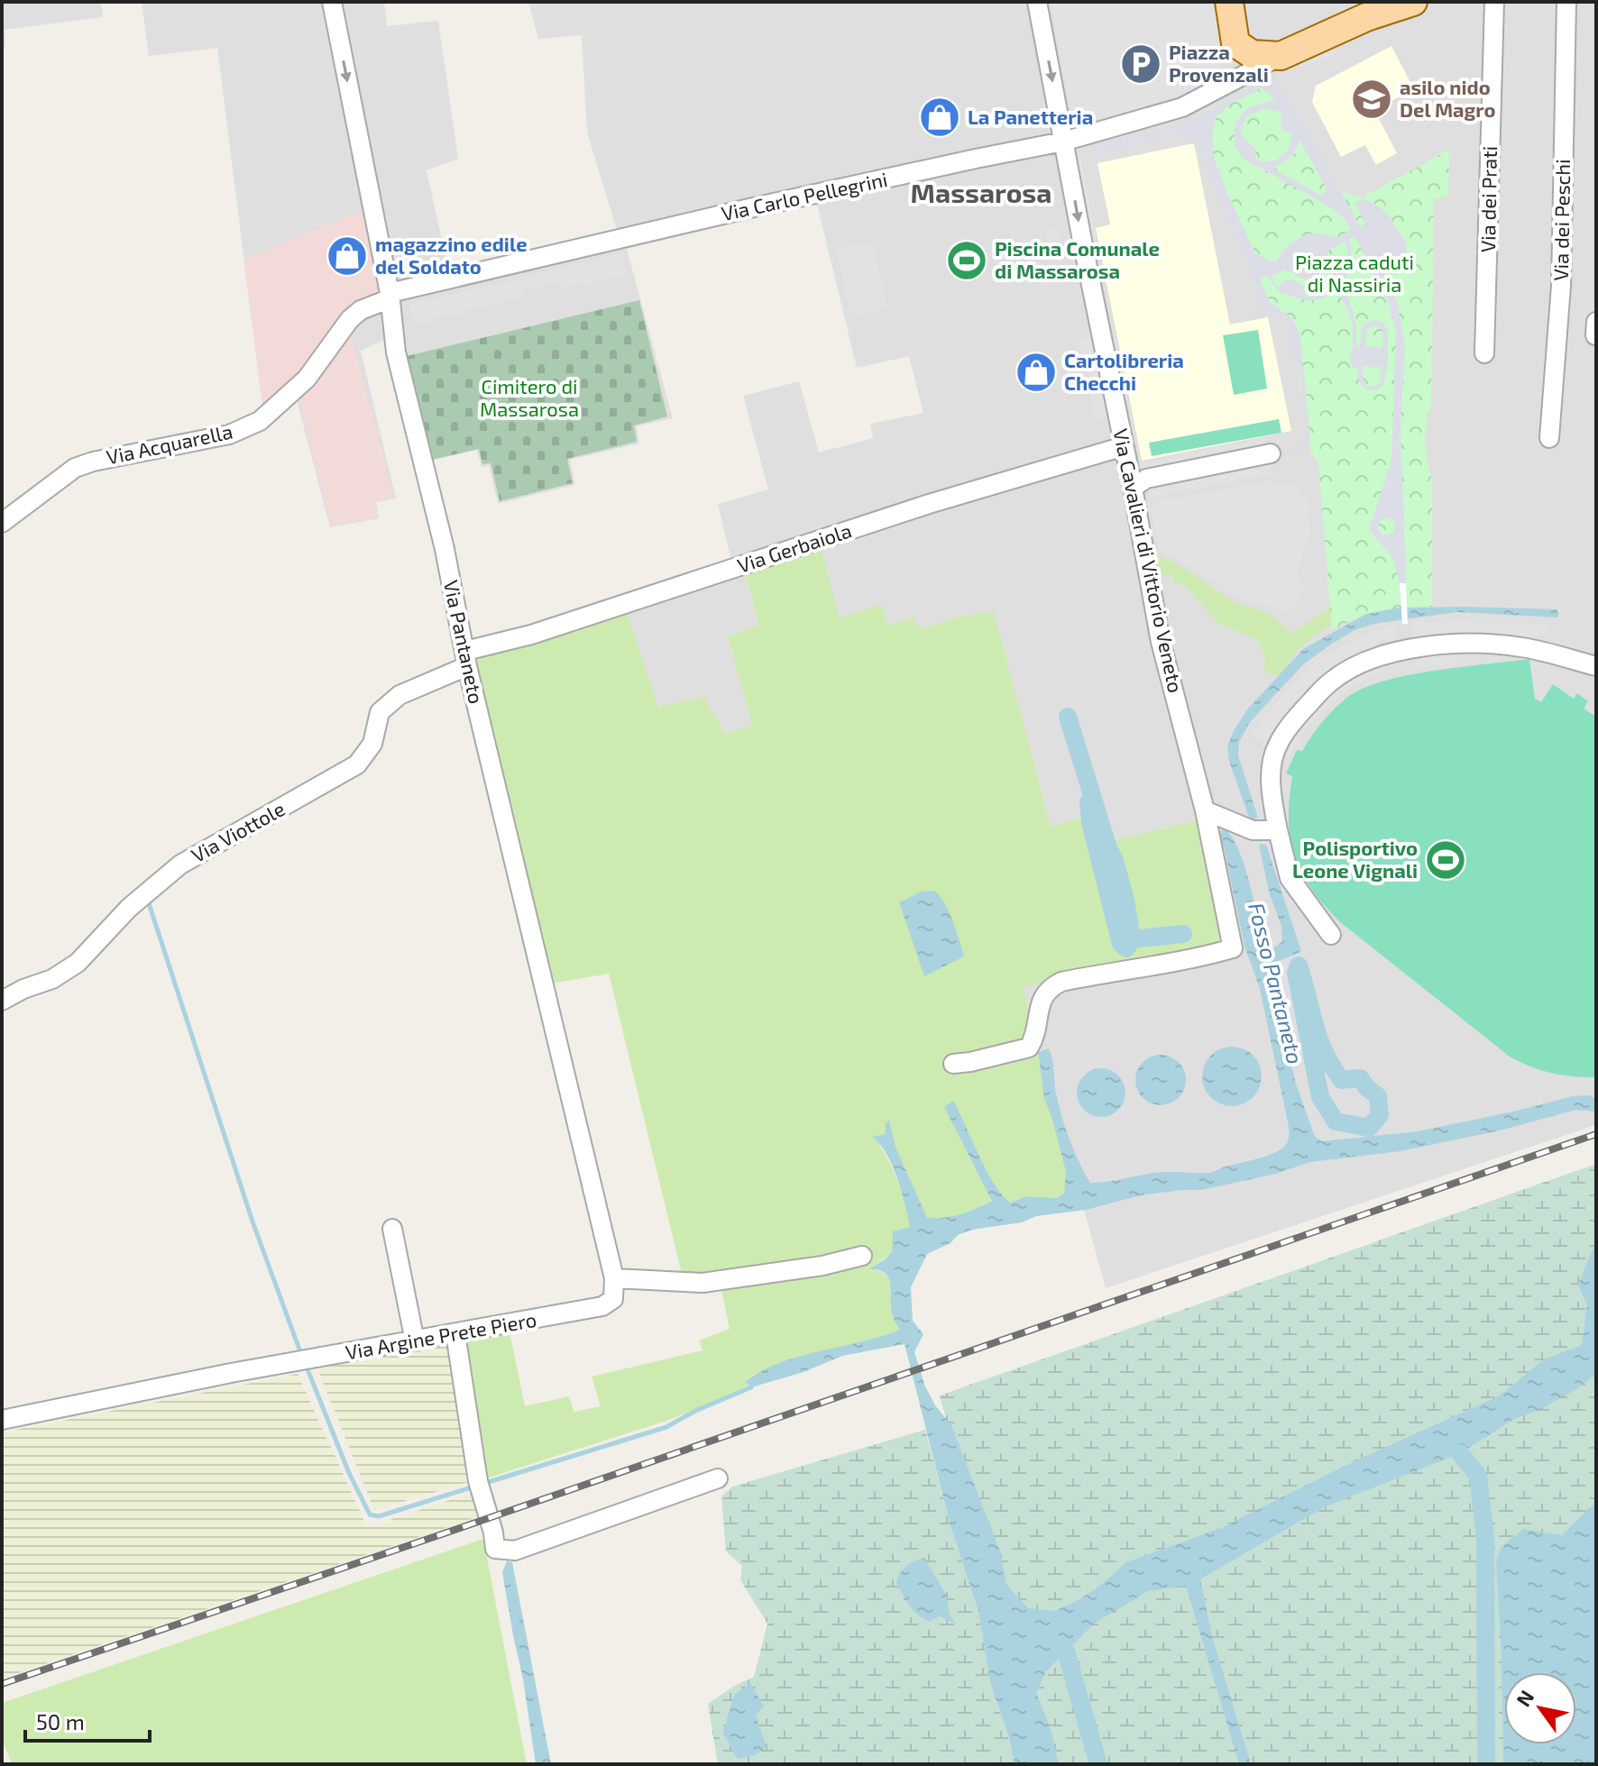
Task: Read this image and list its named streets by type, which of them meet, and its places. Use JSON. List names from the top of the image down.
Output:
{
  "streets": {
    "main road": ["Via Carlo Pellegrini"],
    "street": [
      "Via dei Prati",
      "Via dei Peschi",
      "Via Acquarella",
      "Via Gerbaiola",
      "Via Cavalieri di Vittorio Veneto",
      "Via Pantaneto",
      "Via Viottole",
      "Via Argine Prete Piero"
    ]
  },
  "crossings": [
    ["Via Carlo Pellegrini", "Via Acquarella"],
    ["Via Carlo Pellegrini", "Via Cavalieri di Vittorio Veneto"],
    ["Via Carlo Pellegrini", "Via Pantaneto"],
    ["Via Acquarella", "Via Pantaneto"],
    ["Via Gerbaiola", "Via Cavalieri di Vittorio Veneto"],
    ["Via Gerbaiola", "Via Pantaneto"],
    ["Via Gerbaiola", "Via Viottole"],
    ["Via Pantaneto", "Via Viottole"],
    ["Via Pantaneto", "Via Argine Prete Piero"]
  ],
  "districts": ["Massarosa"],
  "water": ["Fosso Pantaneto"],
  "parks": ["Piazza caduti di Nassiria", "Cimitero di Massarosa"],
  "places": {
    "parking": ["Piazza Provenzali"],
    "school or university": ["asilo nido Del Magro"],
    "shop": ["La Panetteria", "magazzino edile del Soldato", "Cartolibreria Checchi"],
    "sports": ["Piscina Comunale di Massarosa", "Polisportivo Leone Vignali"]
  },
  "scale_bar": "50 m",
  "north": "top left"
}
